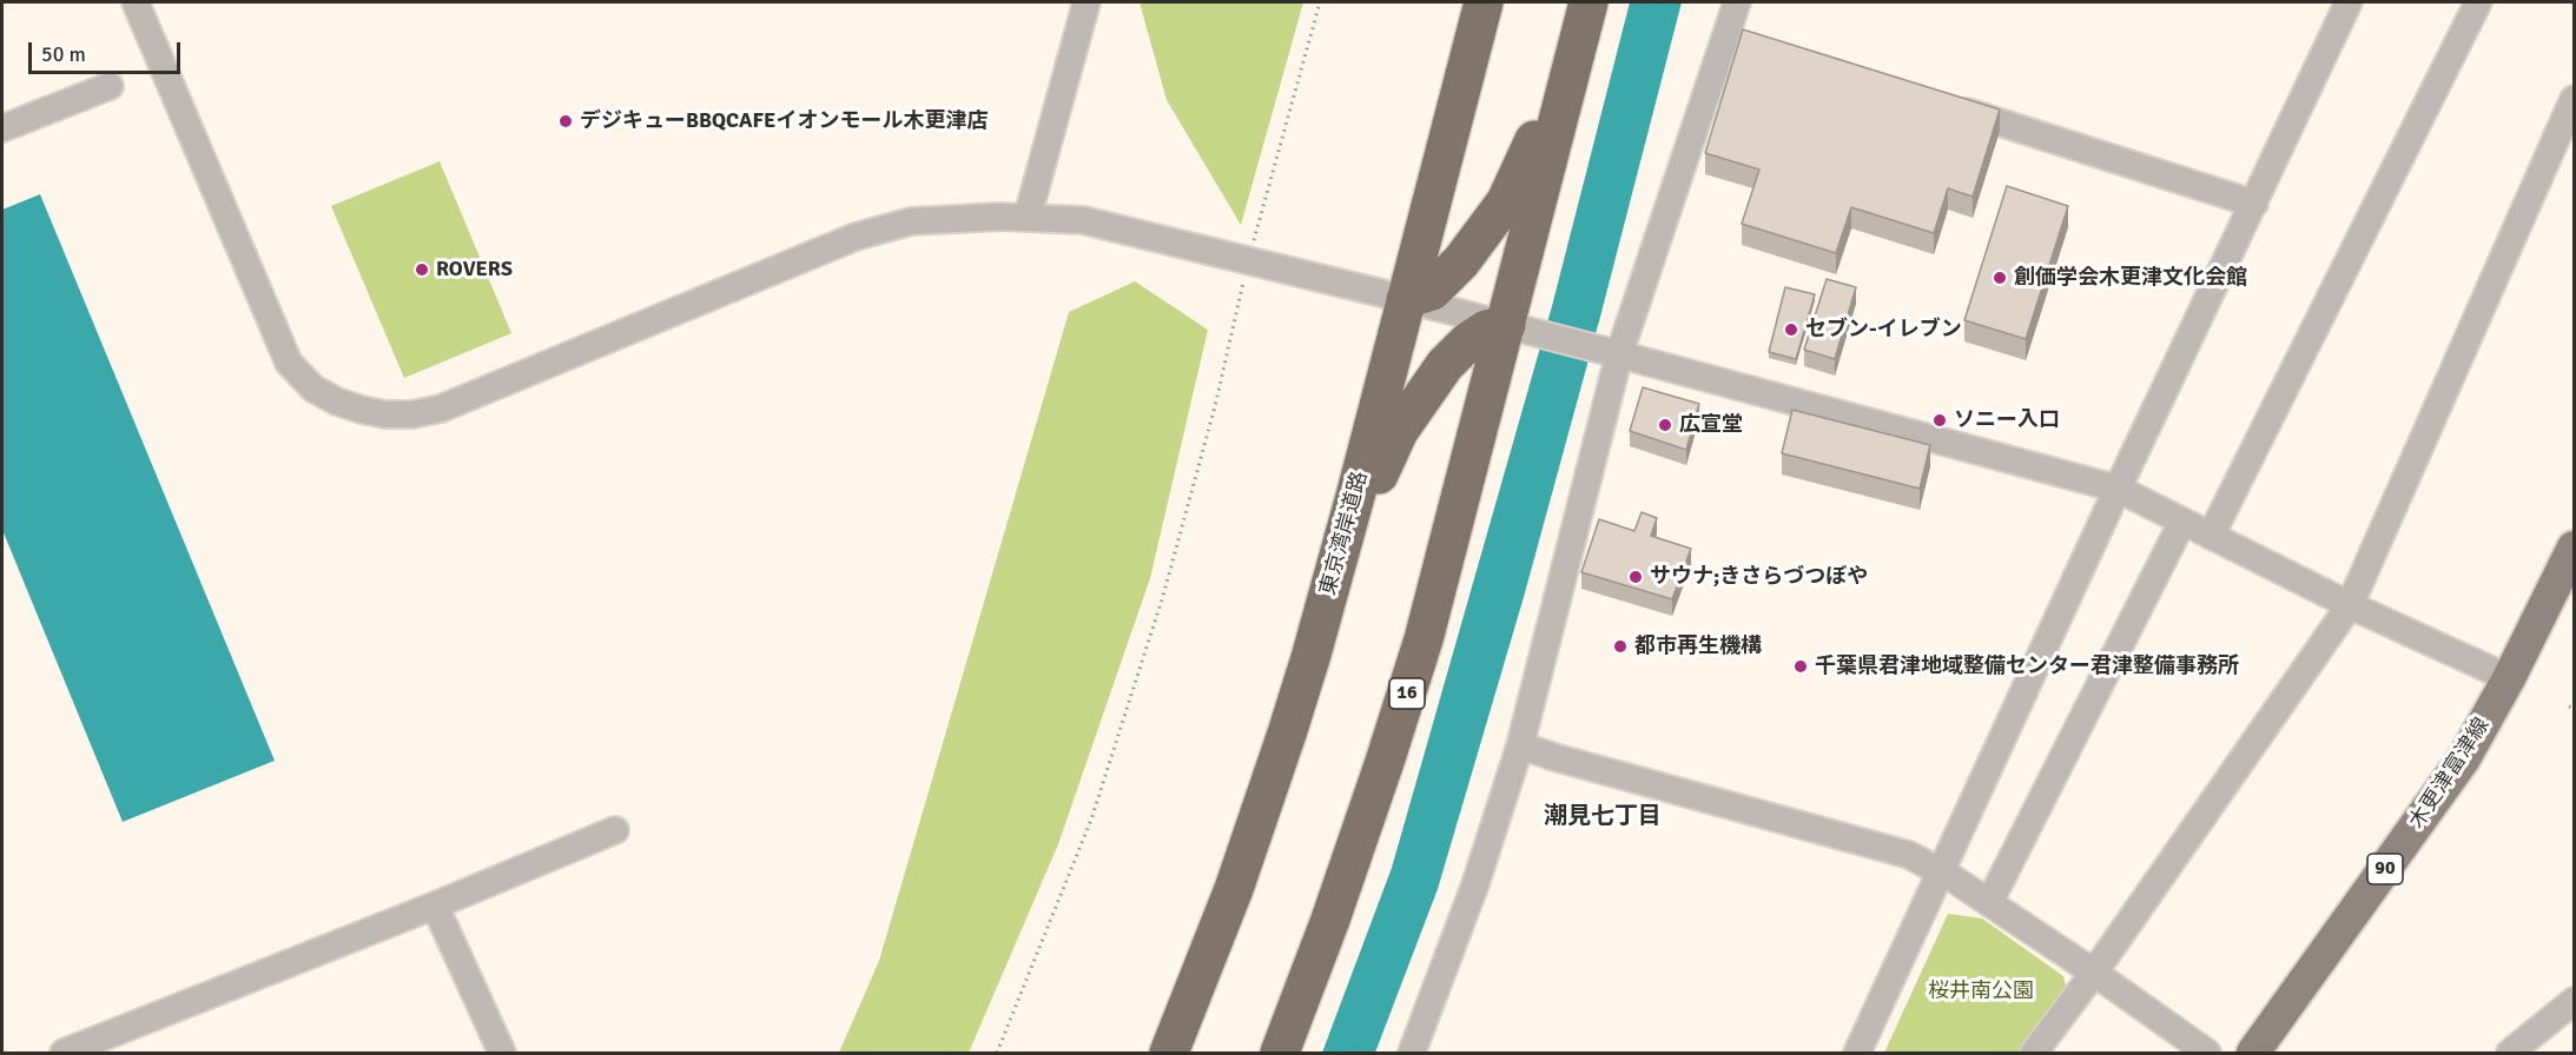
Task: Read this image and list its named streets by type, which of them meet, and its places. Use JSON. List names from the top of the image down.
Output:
{
  "streets": {
    "highway": ["東京湾岸道路", "16"],
    "main road": ["木更津富津線", "90"]
  },
  "districts": ["潮見七丁目"],
  "parks": ["桜井南公園"],
  "places": [
    "デジキューBBQCAFEイオンモール木更津店",
    "ROVERS",
    "創価学会木更津文化会館",
    "セブン-イレブン",
    "ソニー入口",
    "広宣堂",
    "サウナ;きさらづつぼや",
    "都市再生機構",
    "千葉県君津地域整備センター君津整備事務所"
  ],
  "scale_bar": "50 m"
}
